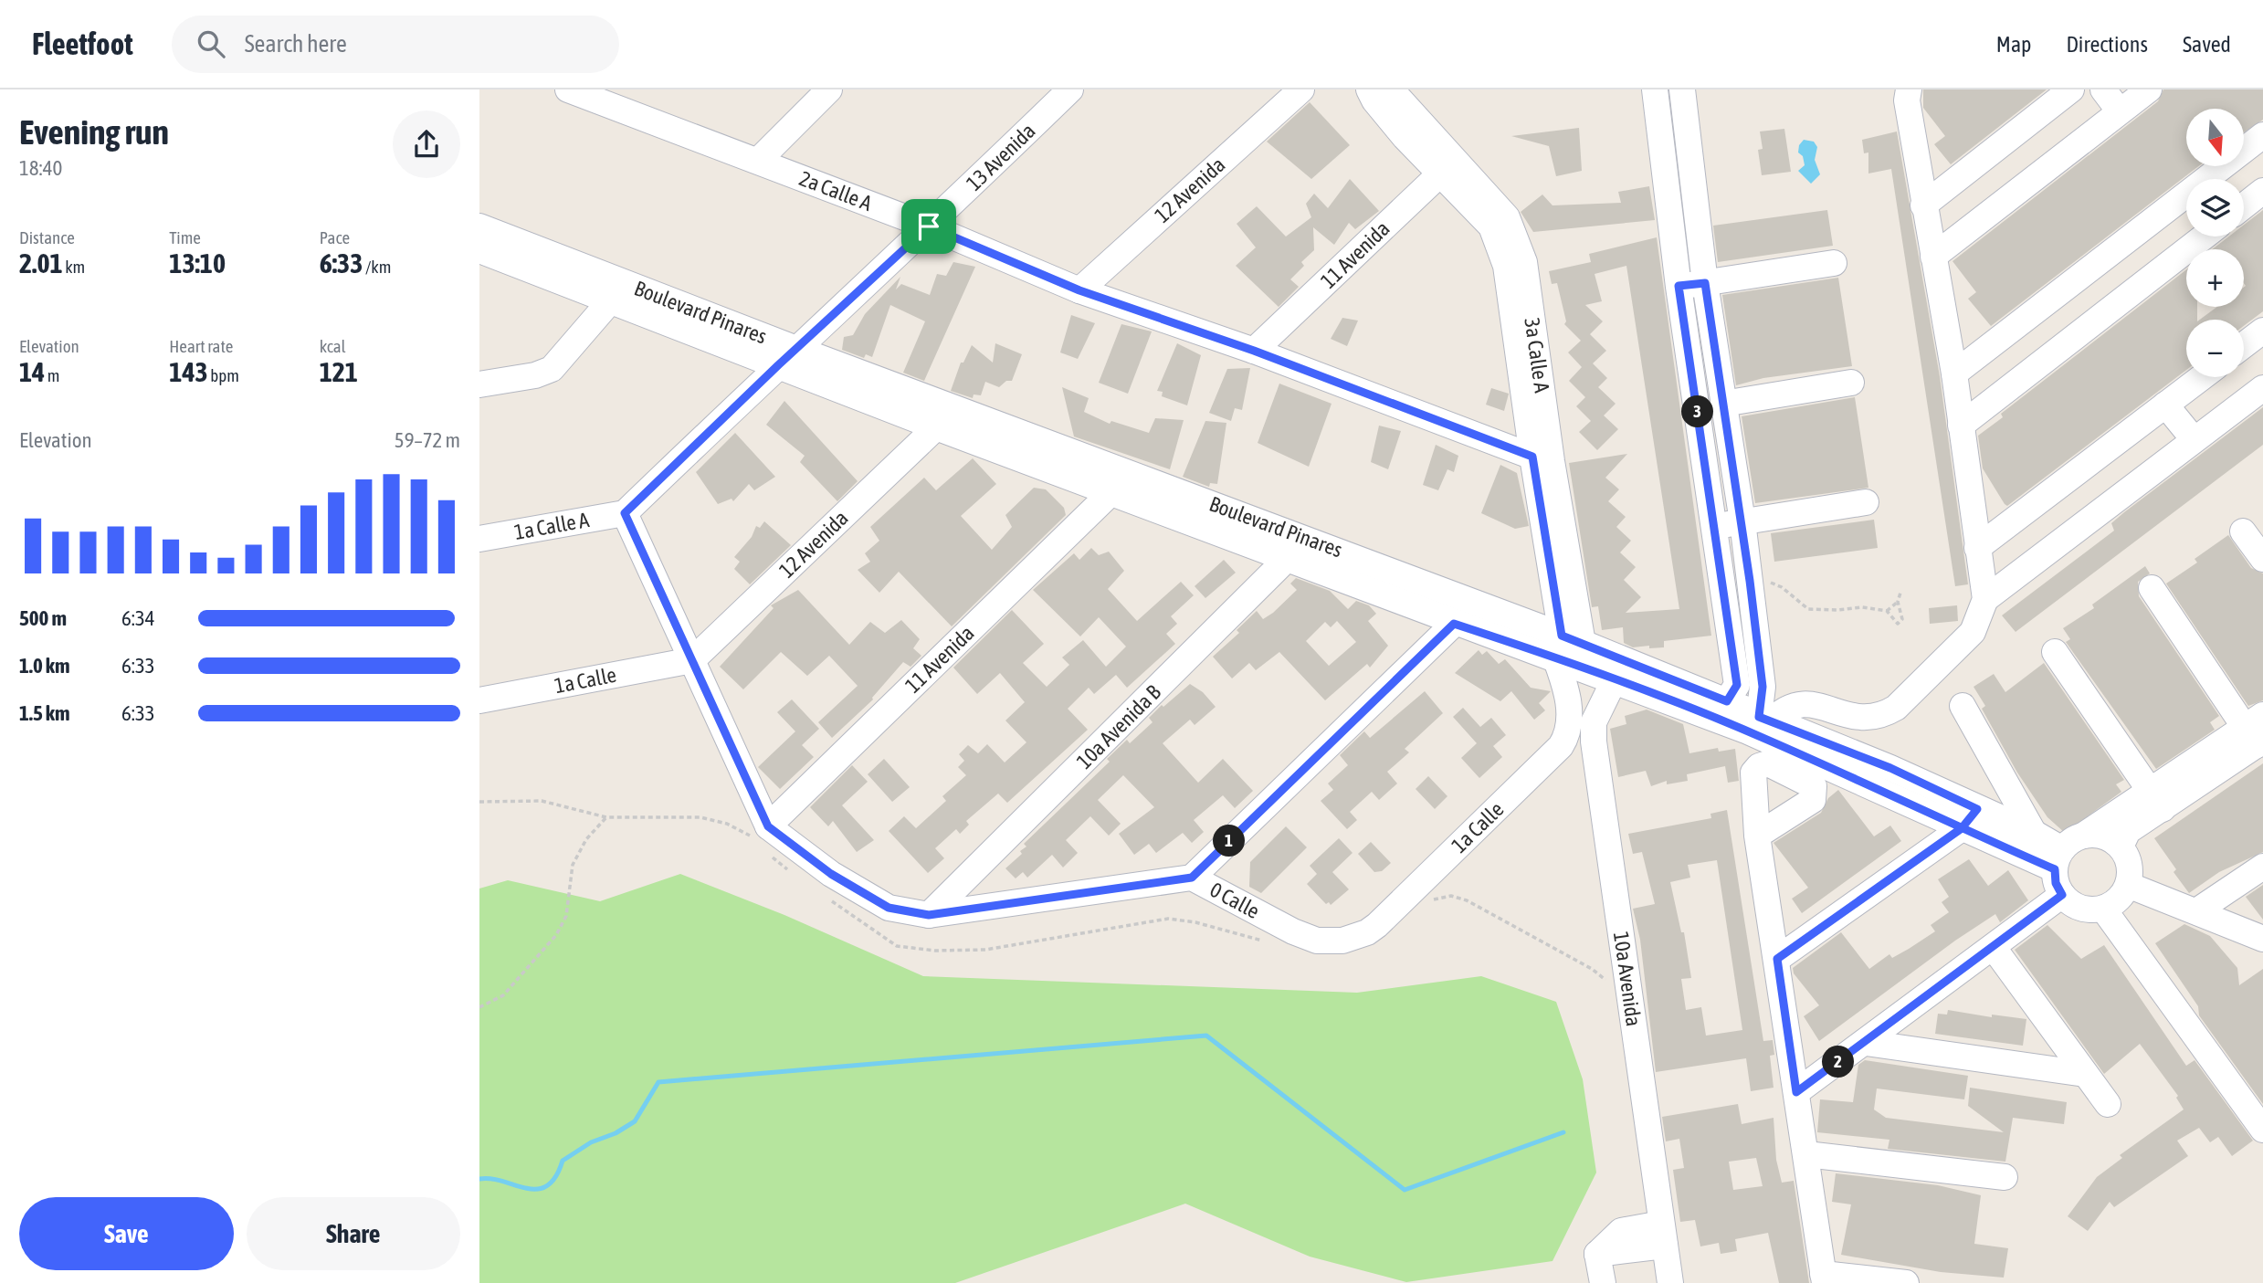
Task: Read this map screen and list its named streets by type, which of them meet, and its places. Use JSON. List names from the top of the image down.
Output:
{
  "streets": {
    "street": [
      "13 Avenida",
      "12 Avenida",
      "2a Calle A",
      "11 Avenida",
      "Boulevard Pinares",
      "3a Calle A",
      "1a Calle A",
      "1a Calle",
      "10a Avenida B",
      "0 Calle",
      "10a Avenida"
    ]
  },
  "crossings": [
    ["13 Avenida", "2a Calle A"],
    ["13 Avenida", "Boulevard Pinares"],
    ["13 Avenida", "1a Calle A"],
    ["13 Avenida", "0 Calle"],
    ["12 Avenida", "2a Calle A"],
    ["12 Avenida", "Boulevard Pinares"],
    ["12 Avenida", "1a Calle"],
    ["12 Avenida", "0 Calle"],
    ["2a Calle A", "11 Avenida"],
    ["2a Calle A", "3a Calle A"],
    ["11 Avenida", "Boulevard Pinares"],
    ["11 Avenida", "3a Calle A"],
    ["11 Avenida", "0 Calle"],
    ["Boulevard Pinares", "3a Calle A"],
    ["Boulevard Pinares", "1a Calle"],
    ["Boulevard Pinares", "10a Avenida B"],
    ["Boulevard Pinares", "10a Avenida"],
    ["3a Calle A", "1a Calle"],
    ["1a Calle A", "0 Calle"],
    ["1a Calle", "0 Calle"],
    ["10a Avenida B", "0 Calle"]
  ],
  "north": "bottom",
  "page": {
    "header": "Fleetfoot",
    "search": "Search here",
    "nav": ["Map", "Directions", "Saved"],
    "heading": ["Evening run", "18:40"],
    "map_buttons": ["+", "−"],
    "stats": [
      ["Distance", "2.01 km"],
      ["Time", "13:10"],
      ["Pace", "6:33 /km"],
      ["Elevation", "14 m"],
      ["Heart rate", "143 bpm"],
      ["kcal", "121"]
    ],
    "pins": ["3", "1", "2"],
    "chart": ["Elevation", "59–72 m"],
    "list": [
      {
        "name": "500 m",
        "note": "6:34"
      },
      {
        "name": "1.0 km",
        "note": "6:33"
      },
      {
        "name": "1.5 km",
        "note": "6:33"
      }
    ],
    "buttons": ["Save", "Share"]
  }
}
